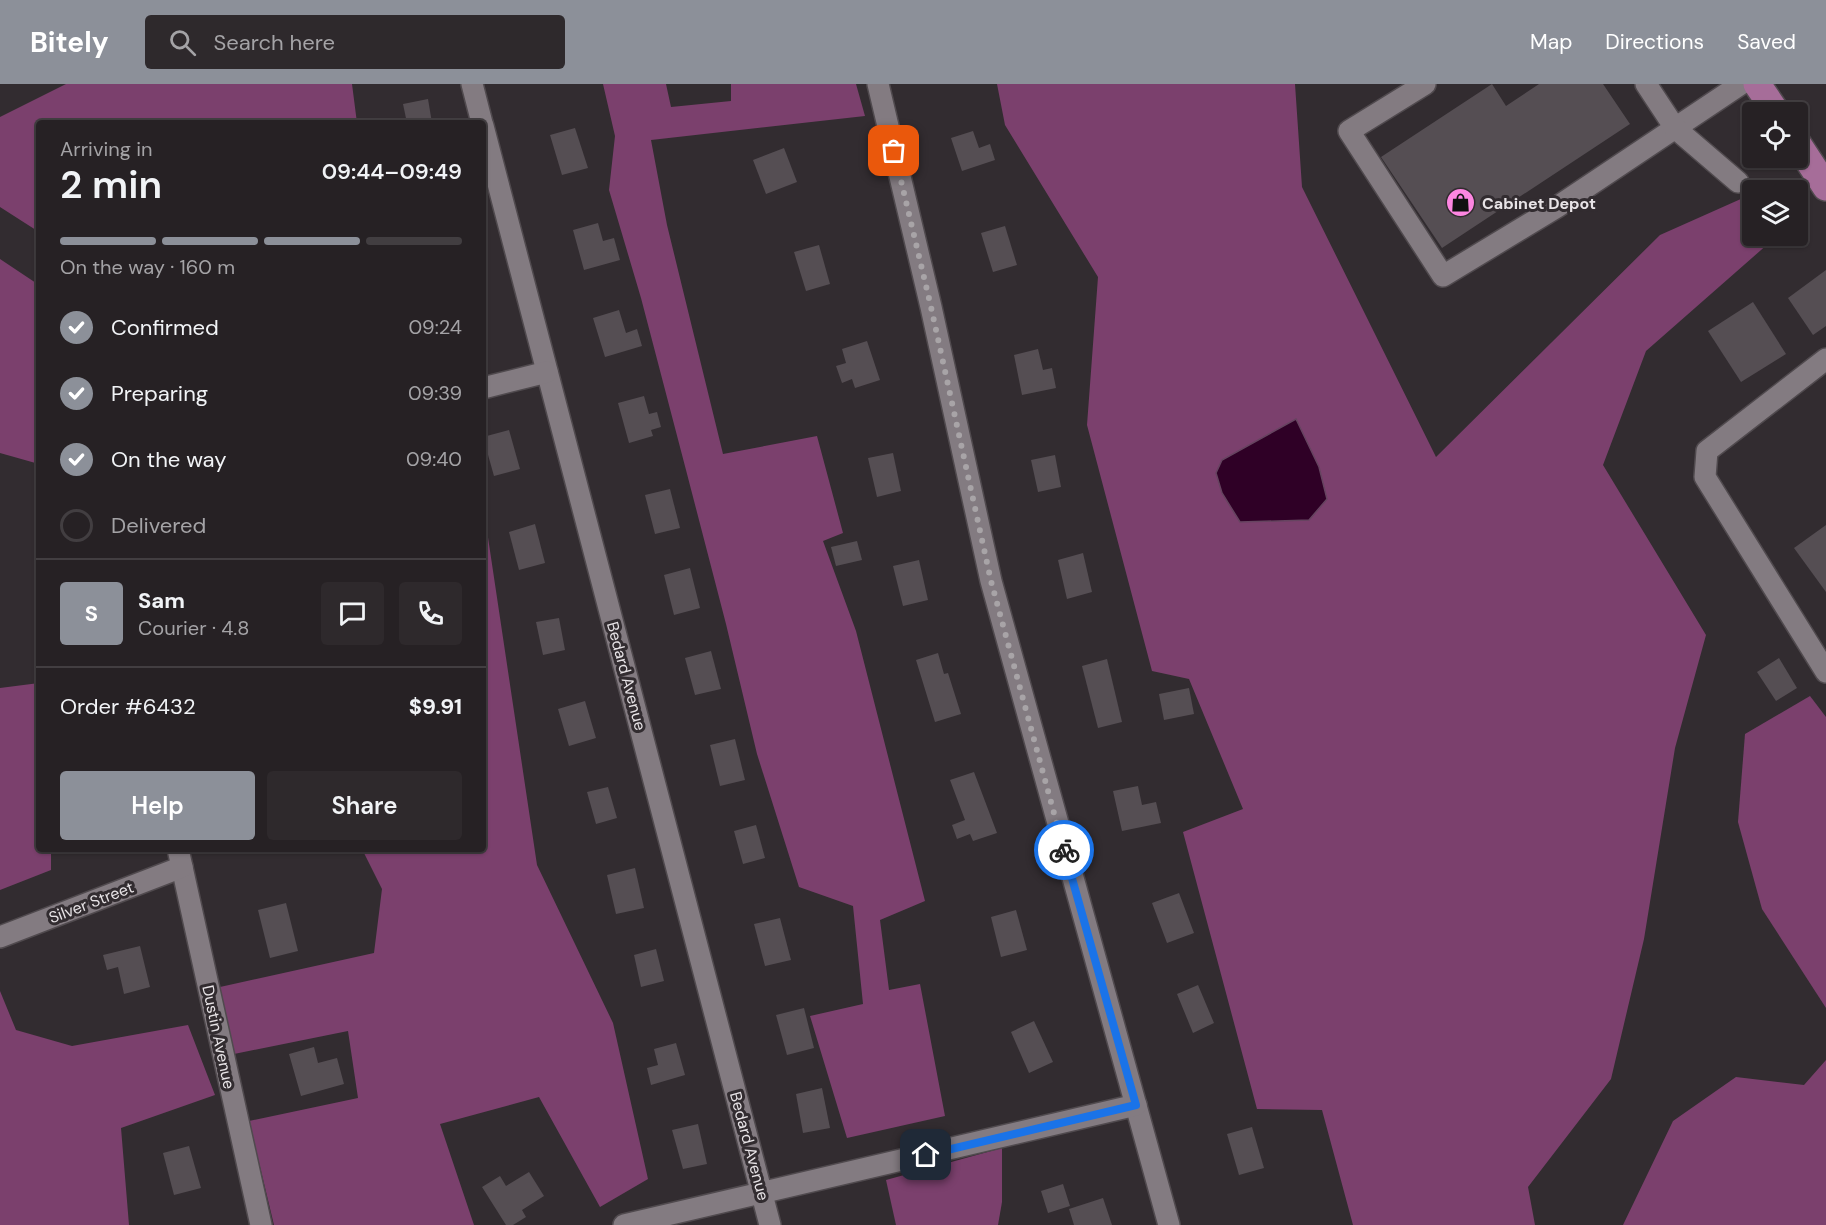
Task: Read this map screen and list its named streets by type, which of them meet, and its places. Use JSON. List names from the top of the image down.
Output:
{
  "streets": {
    "street": ["Bedard Avenue", "Silver Street", "Dustin Avenue"]
  },
  "crossings": [
    ["Silver Street", "Dustin Avenue"]
  ],
  "places": {
    "shop": ["Cabinet Depot"]
  },
  "page": {
    "header": "Bitely",
    "search": "Search here",
    "nav": ["Map", "Directions", "Saved"],
    "heading": ["2 min", "Arriving in", "09:44–09:49"],
    "panel": [
      "Sam",
      "Courier · 4.8",
      "Order #6432",
      "$9.91"
    ],
    "bar": "On the way · 160 m",
    "list": [
      ["Confirmed", "09:24"],
      ["Preparing", "09:39"],
      ["On the way", "09:40"],
      "Delivered"
    ],
    "round": "S",
    "buttons": ["Help", "Share"]
  }
}
